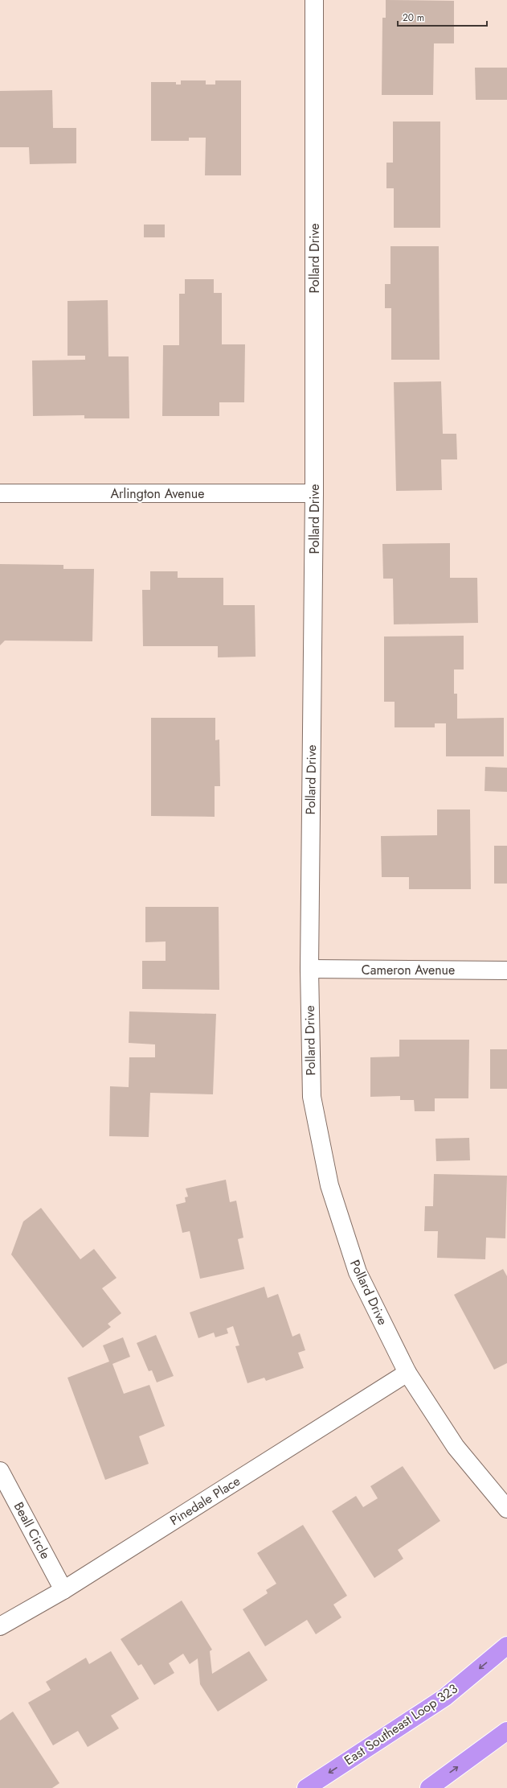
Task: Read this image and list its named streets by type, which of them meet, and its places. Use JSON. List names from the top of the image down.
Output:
{
  "streets": {
    "highway": ["East Southeast Loop 323"],
    "street": [
      "Pollard Drive",
      "Arlington Avenue",
      "Cameron Avenue",
      "Pinedale Place",
      "Beall Circle"
    ]
  },
  "crossings": [
    ["Pollard Drive", "Arlington Avenue"],
    ["Pollard Drive", "Cameron Avenue"],
    ["Pollard Drive", "Pinedale Place"],
    ["Pinedale Place", "Beall Circle"]
  ],
  "scale_bar": "20 m"
}
